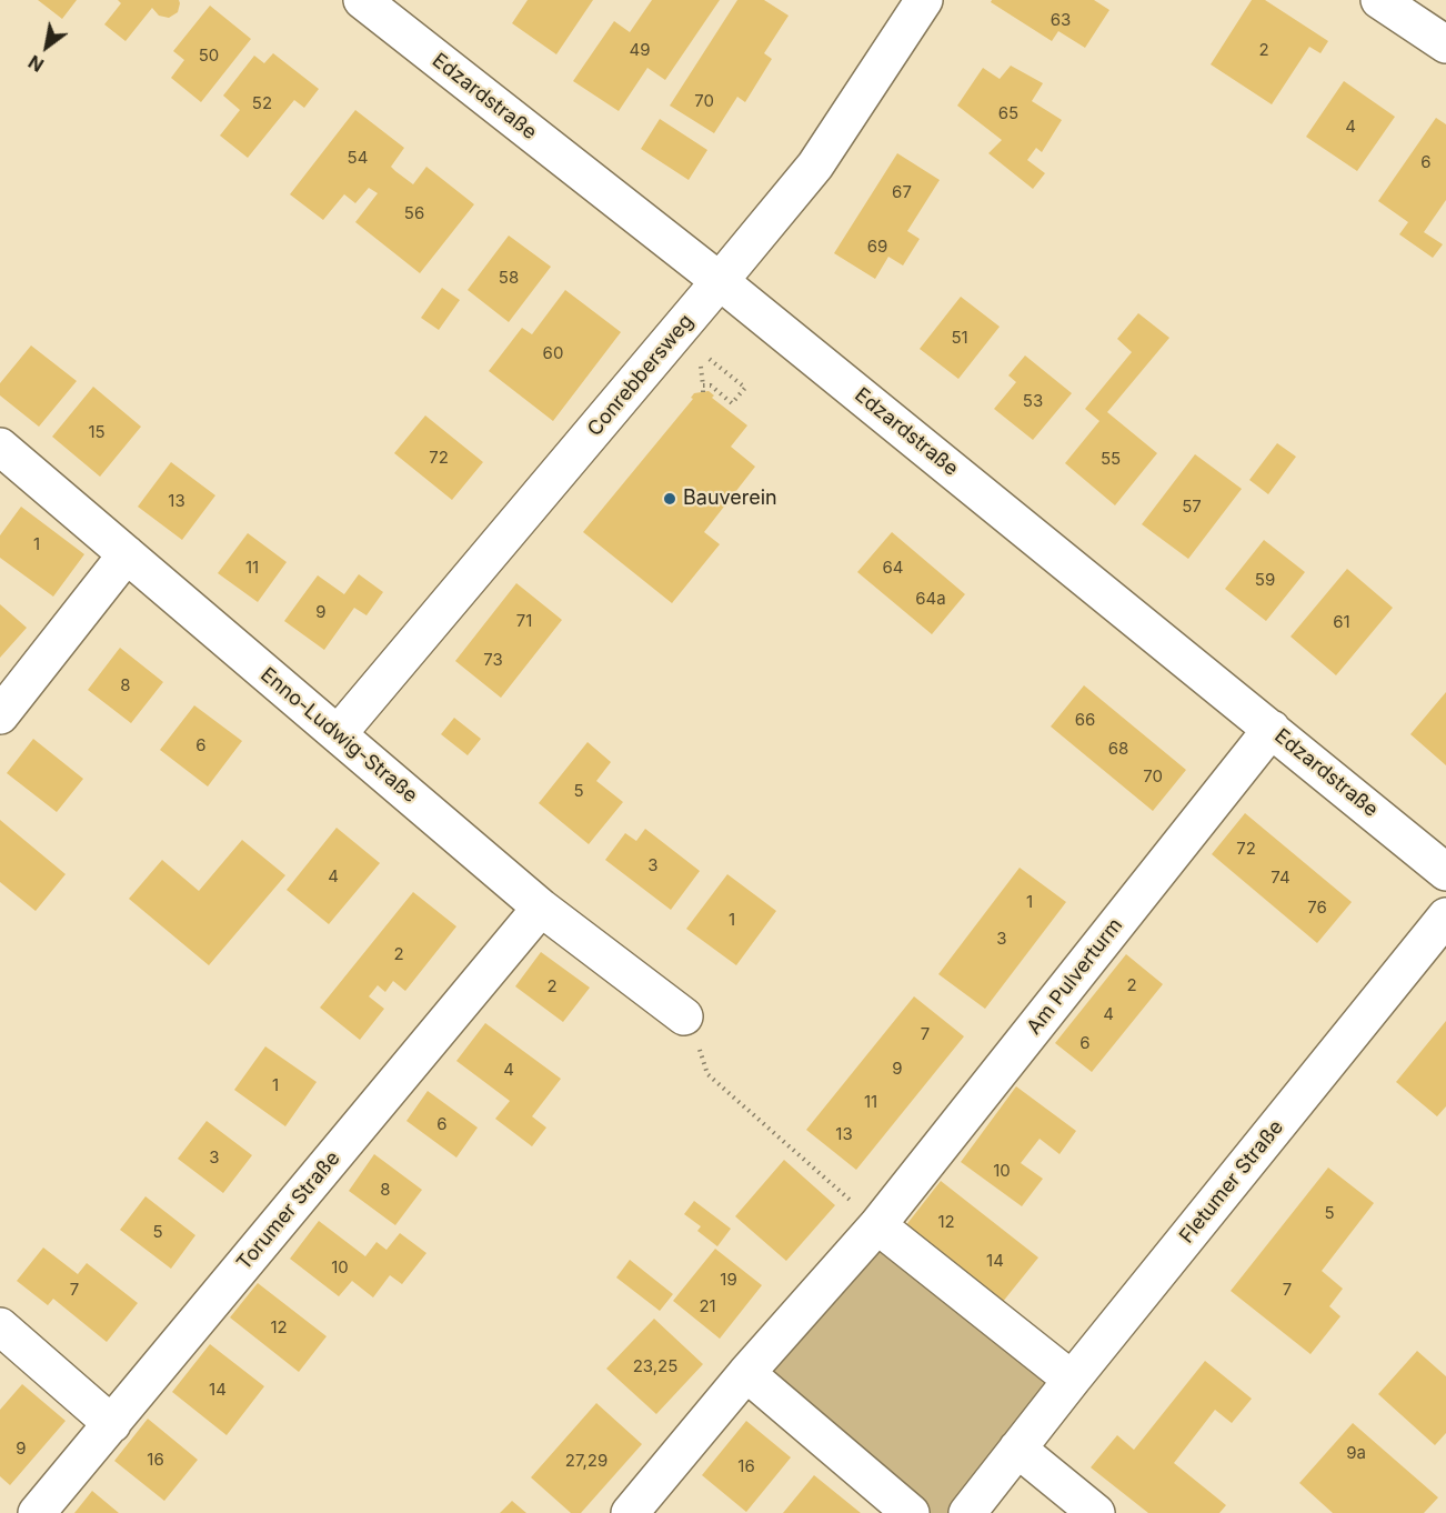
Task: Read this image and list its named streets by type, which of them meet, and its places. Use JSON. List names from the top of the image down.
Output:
{
  "streets": {
    "street": [
      "Edzardstraße",
      "Conrebbersweg",
      "Enno-Ludwig-Straße",
      "Am Pulverturm",
      "Fletumer Straße",
      "Torumer Straße"
    ]
  },
  "crossings": [
    ["Edzardstraße", "Conrebbersweg"],
    ["Edzardstraße", "Am Pulverturm"],
    ["Conrebbersweg", "Enno-Ludwig-Straße"],
    ["Enno-Ludwig-Straße", "Torumer Straße"]
  ],
  "places": ["Bauverein"],
  "house_numbers": [
    "63",
    "49",
    "2",
    "50",
    "70",
    "52",
    "65",
    "4",
    "54",
    "6",
    "67",
    "56",
    "69",
    "58",
    "51",
    "60",
    "53",
    "15",
    "72",
    "55",
    "13",
    "57",
    "1",
    "11",
    "64",
    "59",
    "64a",
    "9",
    "71",
    "61",
    "73",
    "8",
    "66",
    "6",
    "68",
    "70",
    "5",
    "72",
    "3",
    "4",
    "74",
    "1",
    "76",
    "1",
    "3",
    "2",
    "2",
    "2",
    "4",
    "7",
    "6",
    "9",
    "4",
    "1",
    "11",
    "6",
    "13",
    "3",
    "10",
    "8",
    "5",
    "12",
    "5",
    "14",
    "10",
    "19",
    "7",
    "7",
    "21",
    "12",
    "23,25",
    "14",
    "9",
    "9a",
    "16",
    "27,29",
    "16"
  ],
  "north": "bottom left"
}
